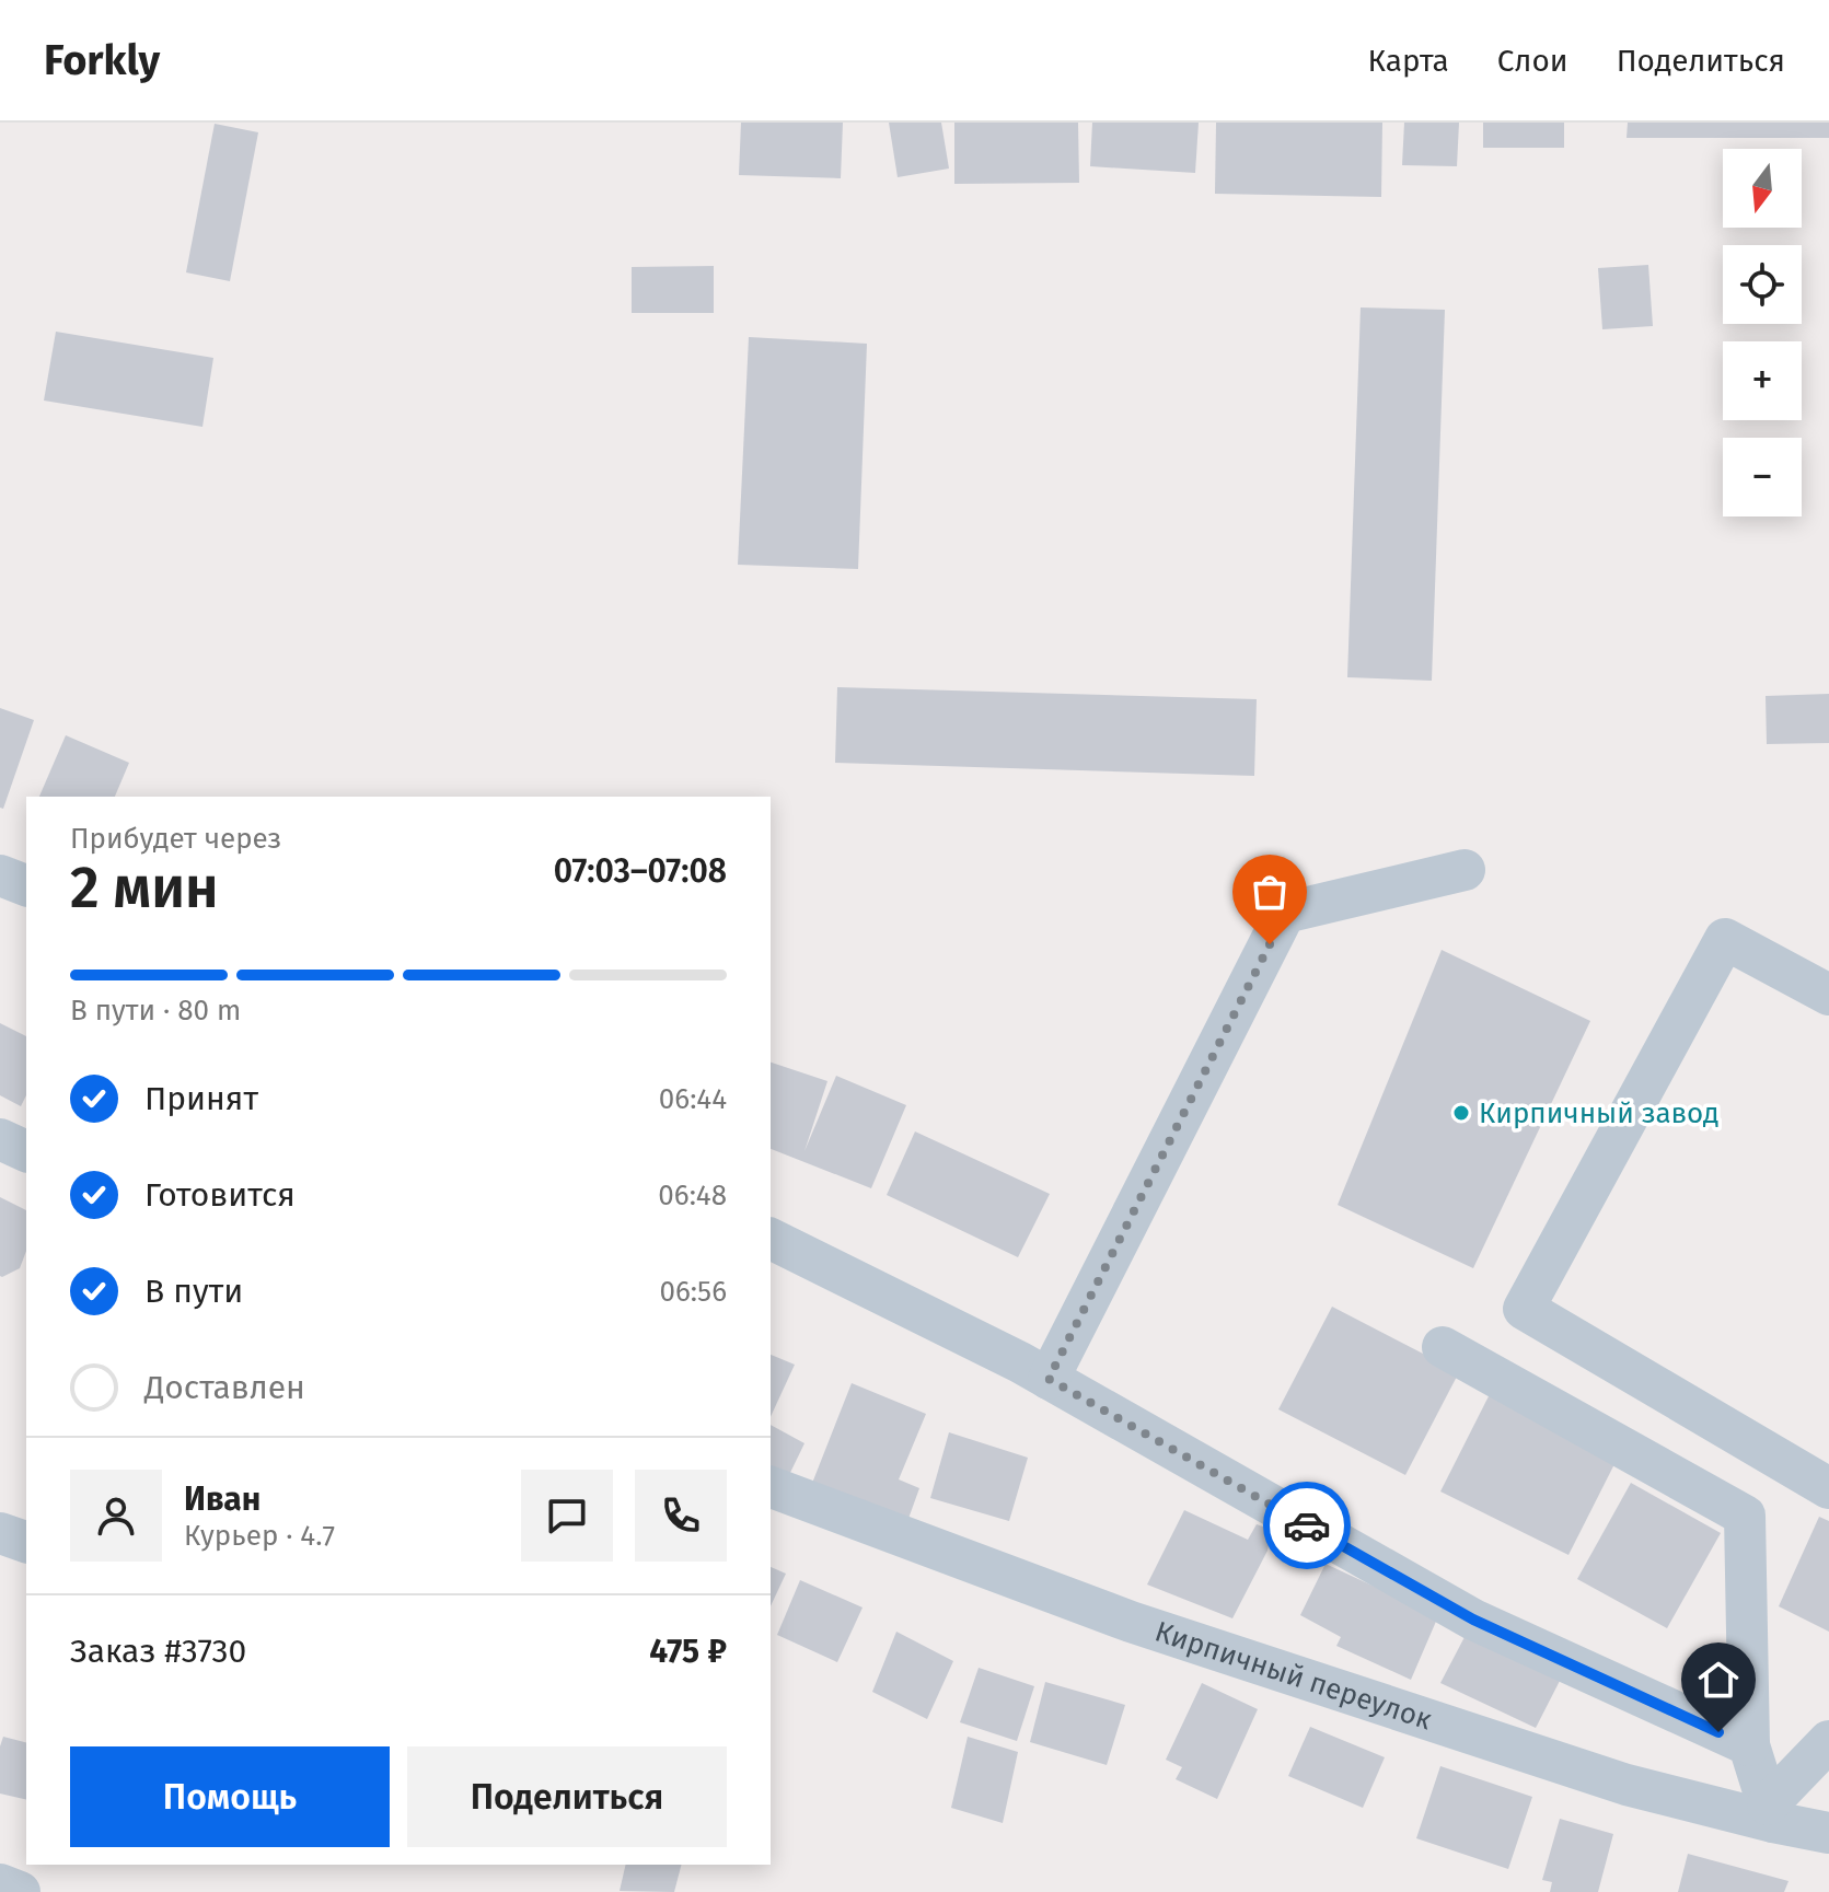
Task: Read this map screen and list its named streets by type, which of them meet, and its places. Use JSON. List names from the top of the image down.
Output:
{
  "streets": {
    "street": ["Кирпичный переулок"]
  },
  "places": ["Кирпичный завод"],
  "north": "bottom",
  "page": {
    "header": "Forkly",
    "nav": ["Карта", "Слои", "Поделиться"],
    "map_buttons": ["+", "−"],
    "heading": ["2 мин", "Прибудет через", "07:03–07:08"],
    "panel": [
      "Иван",
      "Курьер · 4.7",
      "Заказ #3730",
      "475 ₽"
    ],
    "bar": "В пути · 80 m",
    "list": [
      ["Принят", "06:44"],
      ["Готовится", "06:48"],
      ["В пути", "06:56"],
      "Доставлен"
    ],
    "buttons": ["Помощь", "Поделиться"]
  }
}
